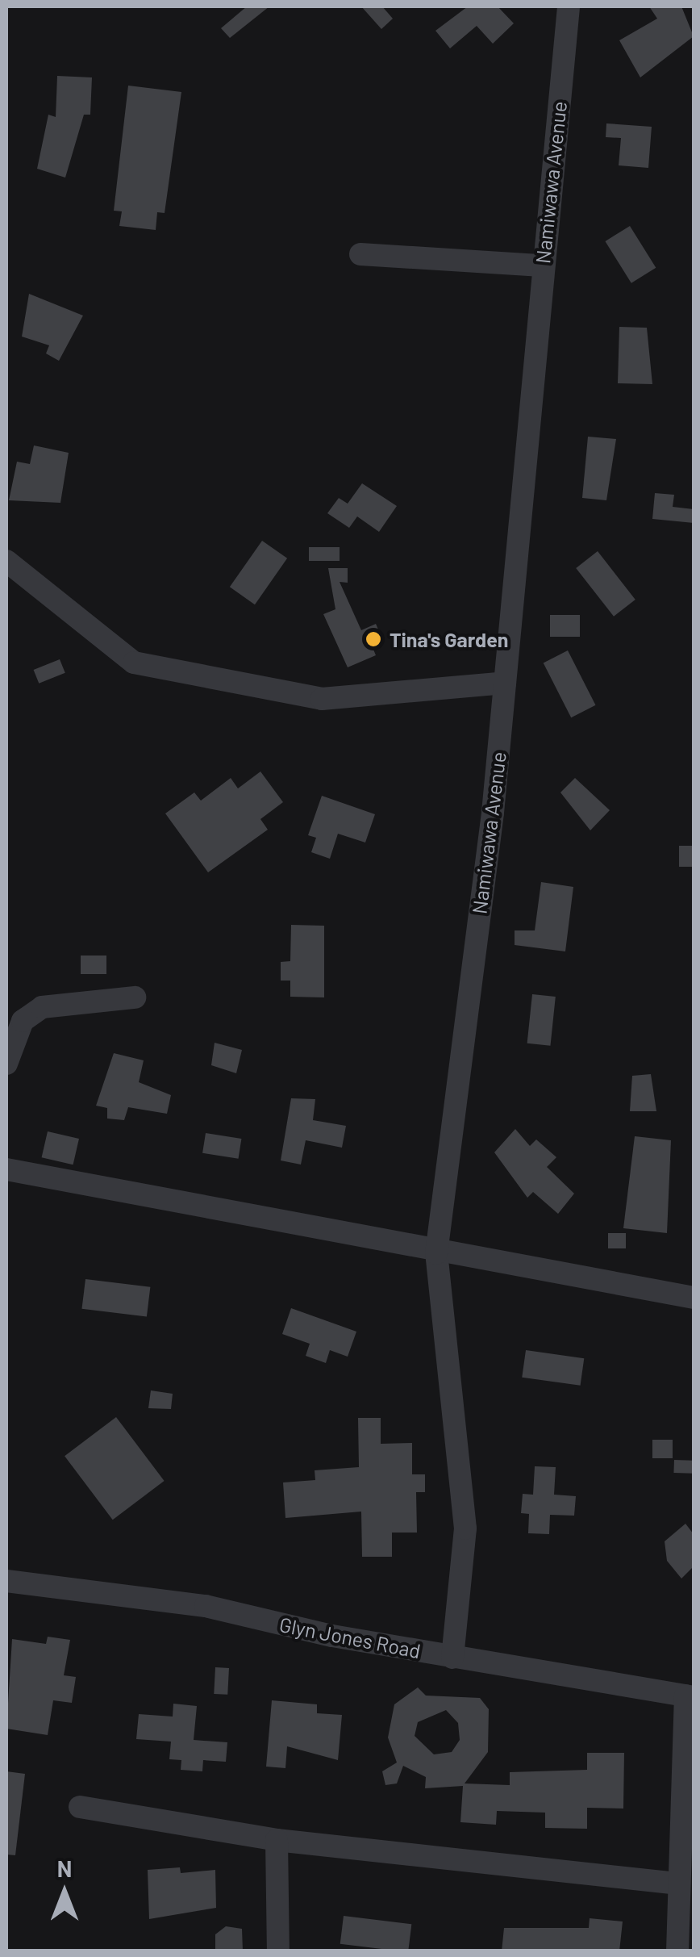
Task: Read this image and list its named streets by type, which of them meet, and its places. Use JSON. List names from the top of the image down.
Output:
{
  "streets": {
    "street": ["Namiwawa Avenue", "Glyn Jones Road"]
  },
  "crossings": [
    ["Namiwawa Avenue", "Glyn Jones Road"]
  ],
  "places": ["Tina's Garden"],
  "north": "top"
}
